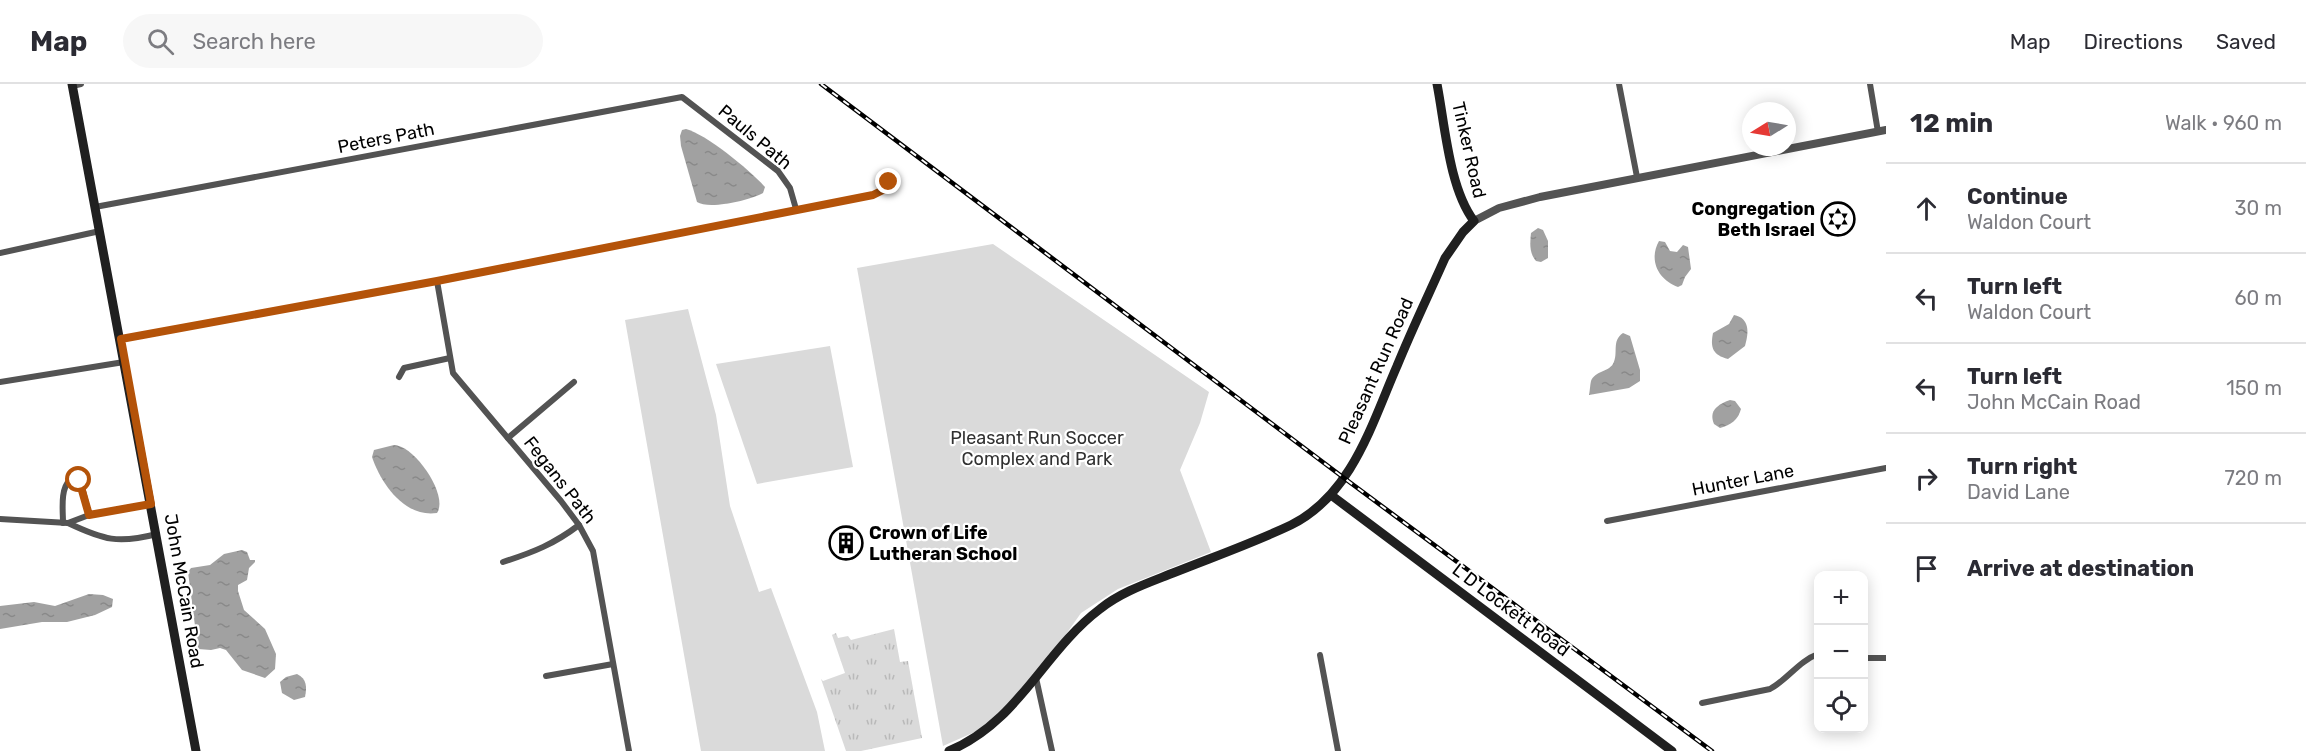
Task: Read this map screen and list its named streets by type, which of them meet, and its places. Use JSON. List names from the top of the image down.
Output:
{
  "streets": {
    "main road": [
      "Tinker Road",
      "Pleasant Run Road",
      "John McCain Road",
      "L D Lockett Road"
    ],
    "street": [
      "Pauls Path",
      "Peters Path",
      "Fegans Path",
      "Hunter Lane"
    ]
  },
  "crossings": [
    ["Pauls Path", "Peters Path"],
    ["Peters Path", "John McCain Road"],
    ["Tinker Road", "Pleasant Run Road"],
    ["Pleasant Run Road", "L D Lockett Road"]
  ],
  "parks": ["Pleasant Run Soccer Complex and Park"],
  "places": {
    "synagogue": ["Congregation Beth Israel"],
    "building": ["Crown of Life Lutheran School"]
  },
  "north": "left",
  "page": {
    "header": "Map",
    "search": "Search here",
    "nav": ["Map", "Directions", "Saved"],
    "heading": ["12 min", "Walk · 960 m"],
    "list": [
      ["Continue", "Waldon Court", "30 m"],
      ["Turn left", "Waldon Court", "60 m"],
      ["Turn left", "John McCain Road", "150 m"],
      ["Turn right", "David Lane", "720 m"],
      "Arrive at destination"
    ],
    "map_buttons": ["+", "−"]
  }
}
